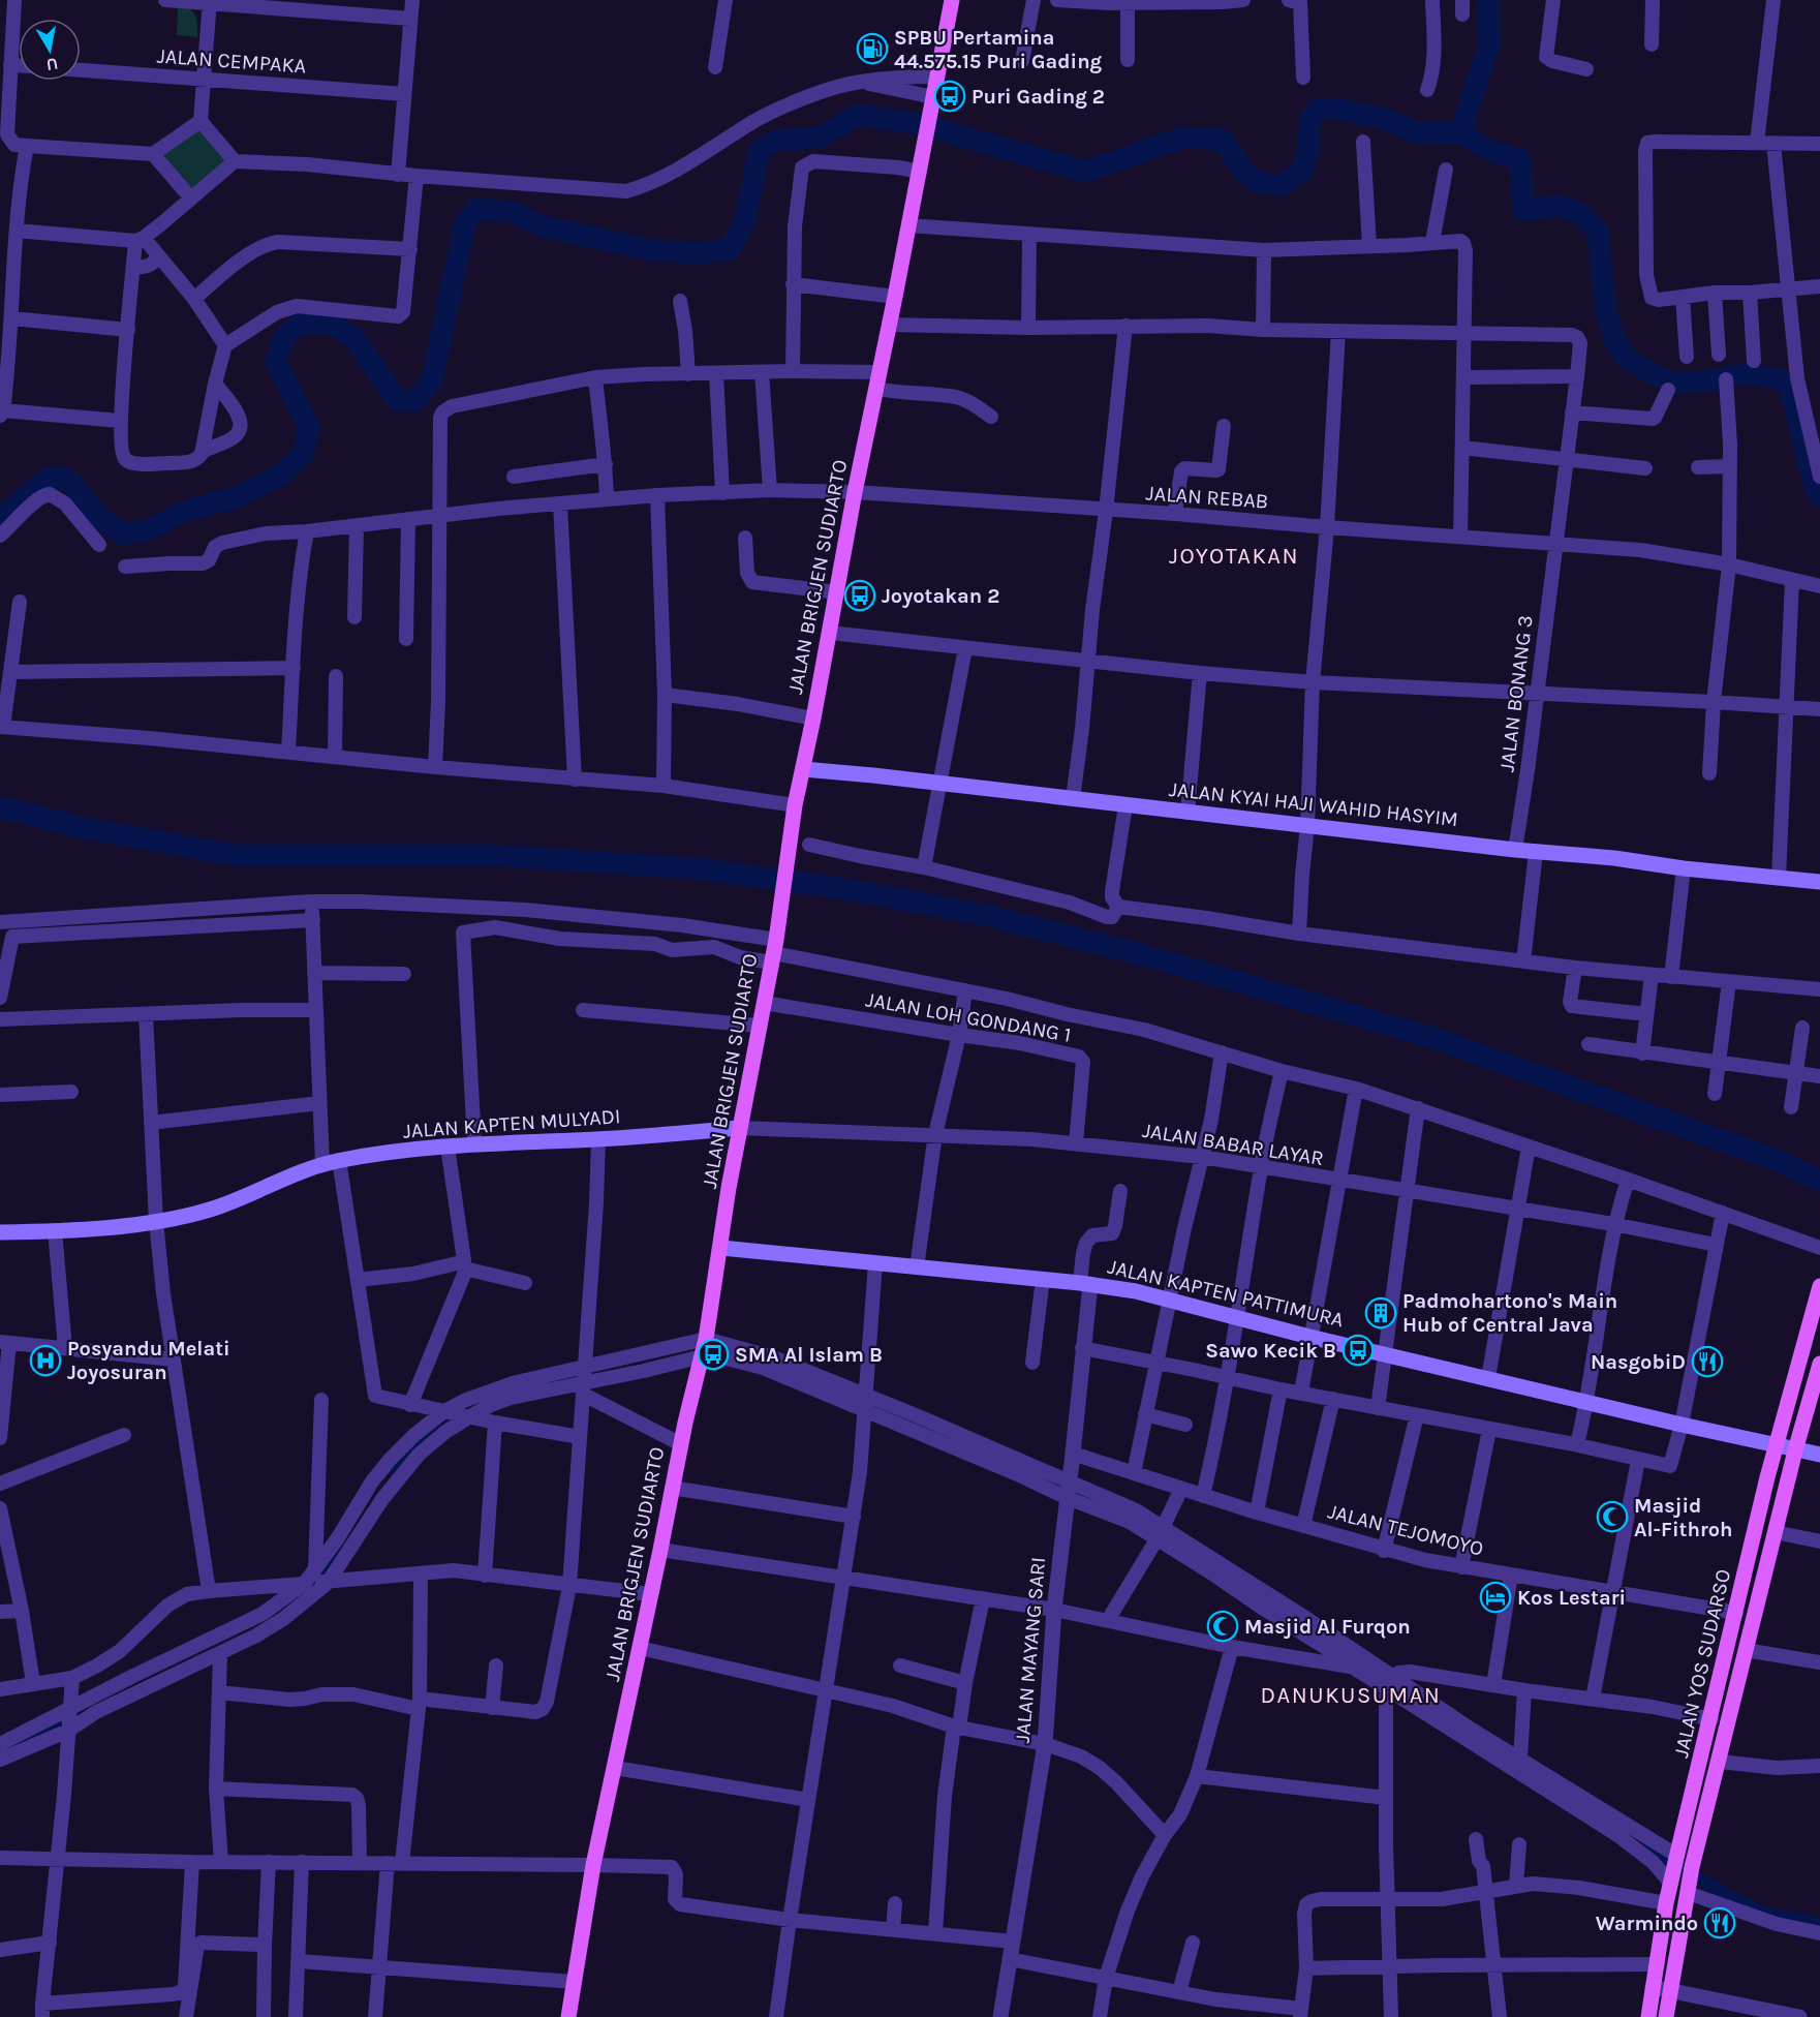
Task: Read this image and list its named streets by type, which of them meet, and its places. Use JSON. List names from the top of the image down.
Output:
{
  "streets": {
    "main road": [
      "JALAN BRIGJEN SUDIARTO",
      "JALAN KYAI HAJI WAHID HASYIM",
      "JALAN KAPTEN MULYADI",
      "JALAN KAPTEN PATTIMURA",
      "JALAN YOS SUDARSO"
    ],
    "street": [
      "JALAN CEMPAKA",
      "JALAN REBAB",
      "JALAN BONANG 3",
      "JALAN LOH GONDANG 1",
      "JALAN BABAR LAYAR",
      "JALAN TEJOMOYO",
      "JALAN MAYANG SARI"
    ]
  },
  "crossings": [
    ["JALAN REBAB", "JALAN BRIGJEN SUDIARTO"],
    ["JALAN REBAB", "JALAN BONANG 3"],
    ["JALAN BRIGJEN SUDIARTO", "JALAN KYAI HAJI WAHID HASYIM"],
    ["JALAN BRIGJEN SUDIARTO", "JALAN LOH GONDANG 1"],
    ["JALAN BRIGJEN SUDIARTO", "JALAN KAPTEN MULYADI"],
    ["JALAN BRIGJEN SUDIARTO", "JALAN BABAR LAYAR"],
    ["JALAN BRIGJEN SUDIARTO", "JALAN KAPTEN PATTIMURA"],
    ["JALAN BONANG 3", "JALAN KYAI HAJI WAHID HASYIM"],
    ["JALAN LOH GONDANG 1", "JALAN BABAR LAYAR"],
    ["JALAN KAPTEN MULYADI", "JALAN BABAR LAYAR"],
    ["JALAN KAPTEN PATTIMURA", "JALAN MAYANG SARI"],
    ["JALAN KAPTEN PATTIMURA", "JALAN YOS SUDARSO"],
    ["JALAN TEJOMOYO", "JALAN MAYANG SARI"],
    ["JALAN TEJOMOYO", "JALAN YOS SUDARSO"]
  ],
  "districts": ["JOYOTAKAN", "DANUKUSUMAN"],
  "places": {
    "fuel station": ["SPBU Pertamina 44.575.15 Puri Gading"],
    "bus stop": [
      "Puri Gading 2",
      "Joyotakan 2",
      "Sawo Kecik B",
      "SMA Al Islam B"
    ],
    "building": ["Padmohartono's Main Hub of Central Java"],
    "hospital": ["Posyandu Melati Joyosuran"],
    "restaurant": ["NasgobiD", "Warmindo"],
    "mosque": ["Masjid Al-Fithroh", "Masjid Al Furqon"],
    "hotel": ["Kos Lestari"]
  },
  "north": "bottom"
}
